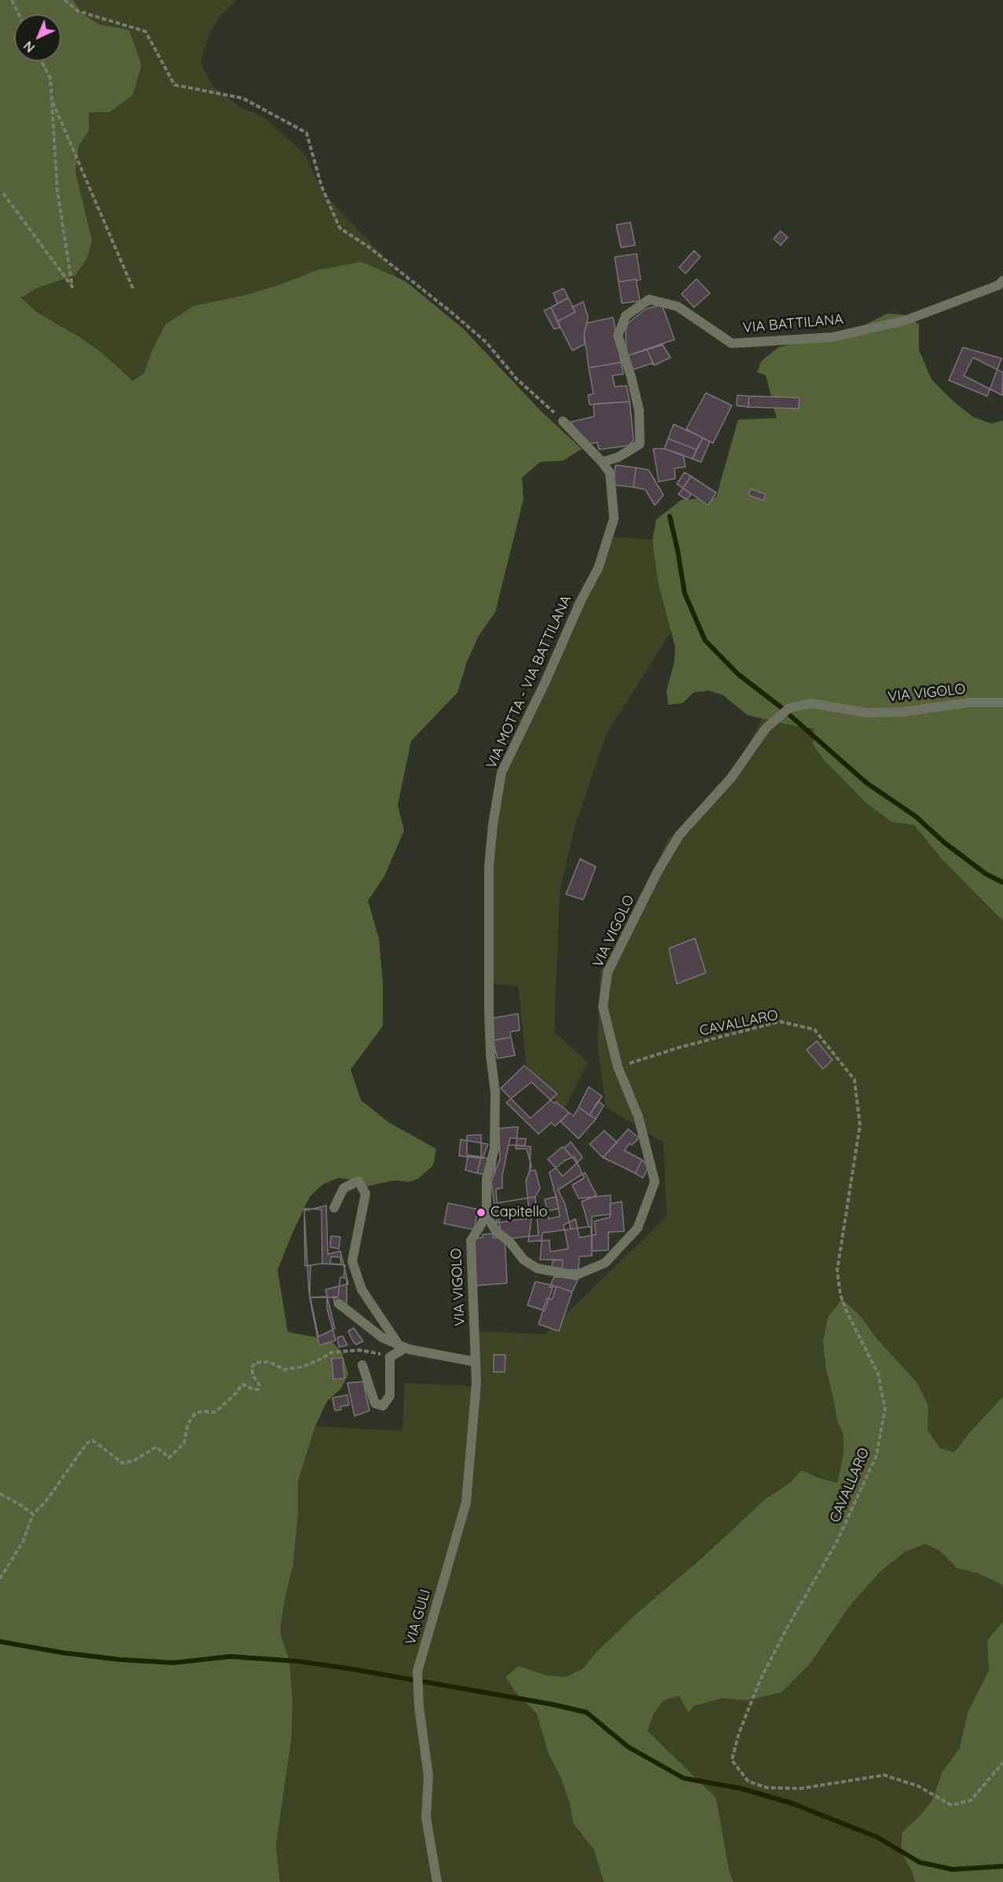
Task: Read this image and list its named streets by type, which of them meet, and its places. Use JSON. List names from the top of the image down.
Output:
{
  "streets": {
    "street": [
      "VIA BATTILANA",
      "VIA MOTTA - VIA BATTILANA",
      "VIA VIGOLO",
      "VIA GULI"
    ],
    "path": ["CAVALLARO"]
  },
  "crossings": [
    ["VIA BATTILANA", "VIA MOTTA - VIA BATTILANA"],
    ["VIA MOTTA - VIA BATTILANA", "VIA VIGOLO"],
    ["VIA VIGOLO", "CAVALLARO"],
    ["VIA VIGOLO", "VIA GULI"]
  ],
  "places": ["Capitello"],
  "north": "bottom left"
}
